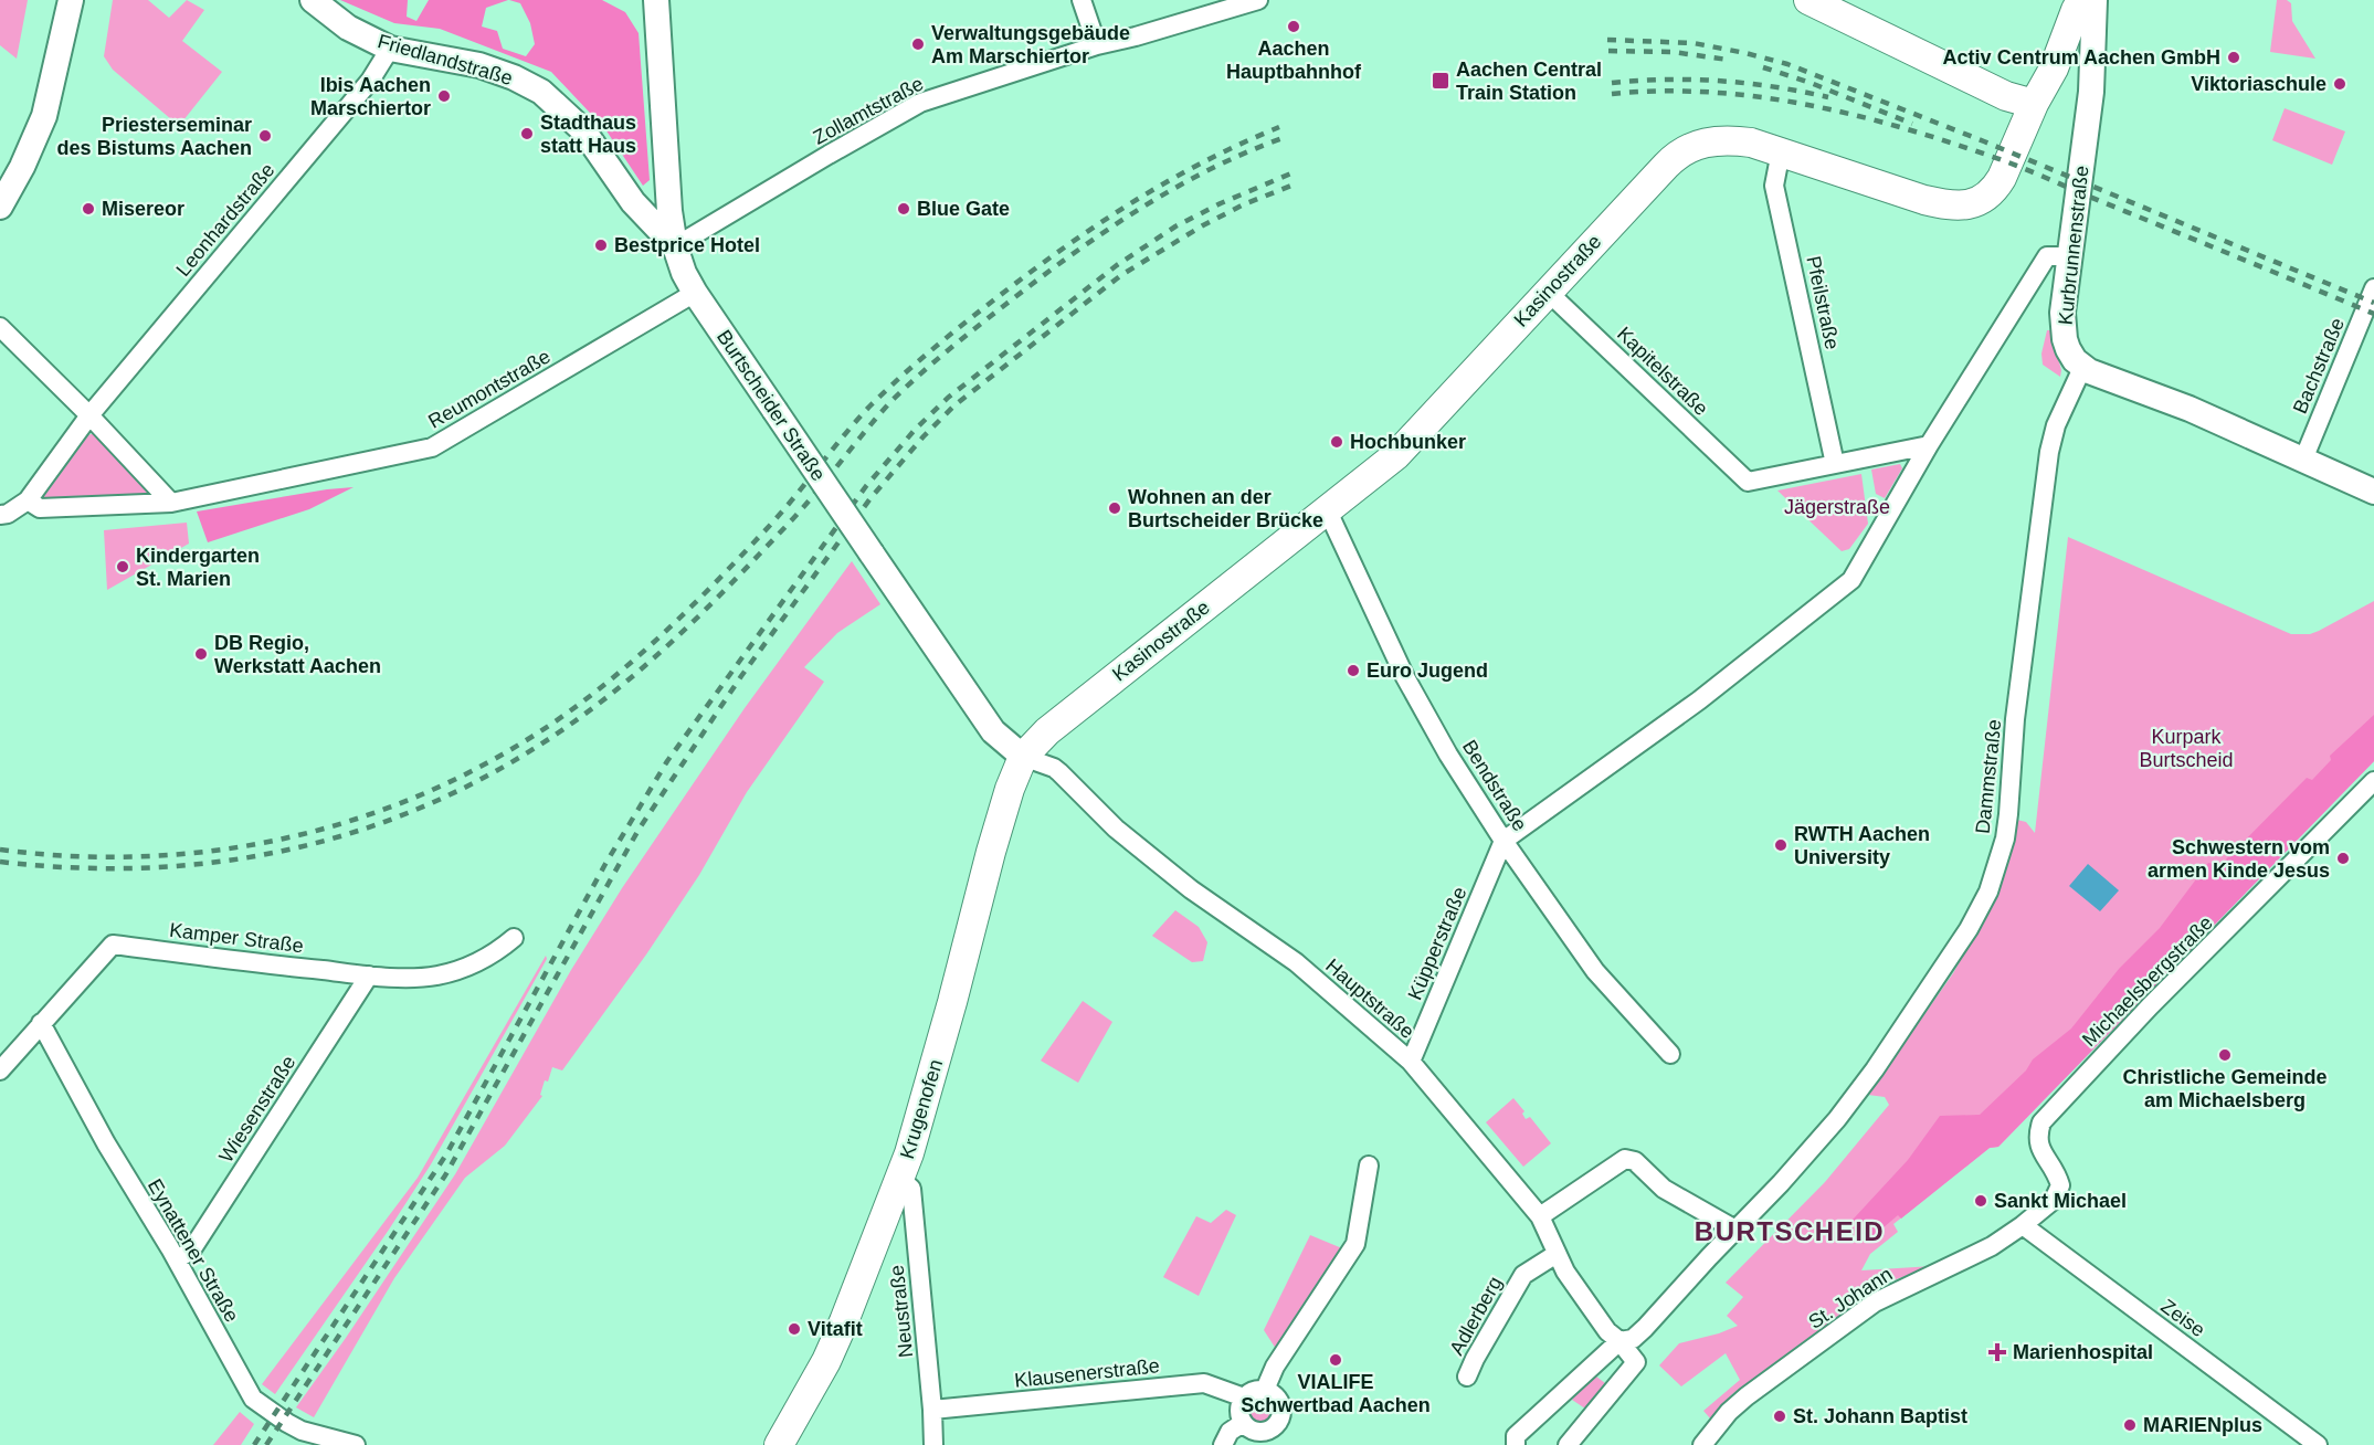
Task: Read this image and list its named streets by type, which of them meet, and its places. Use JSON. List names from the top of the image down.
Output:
{
  "streets": {
    "main road": [
      "Friedlandstraße",
      "Kurbrunnenstraße",
      "Kasinostraße",
      "Burtscheider Straße",
      "Krugenofen"
    ],
    "street": [
      "Zollamtstraße",
      "Leonhardstraße",
      "Pfeilstraße",
      "Bachstraße",
      "Kapitelstraße",
      "Reumontstraße",
      "Dammstraße",
      "Bendstraße",
      "Kamper Straße",
      "Küpperstraße",
      "Michaelsbergstraße",
      "Hauptstraße",
      "Wiesenstraße",
      "Eynattener Straße",
      "St. Johann",
      "Neustraße",
      "Adlerberg",
      "Zeise",
      "Klausenerstraße"
    ]
  },
  "crossings": [
    ["Friedlandstraße", "Zollamtstraße"],
    ["Friedlandstraße", "Leonhardstraße"],
    ["Friedlandstraße", "Burtscheider Straße"],
    ["Zollamtstraße", "Burtscheider Straße"],
    ["Leonhardstraße", "Reumontstraße"],
    ["Kurbrunnenstraße", "Dammstraße"],
    ["Kasinostraße", "Pfeilstraße"],
    ["Kasinostraße", "Kapitelstraße"],
    ["Kasinostraße", "Burtscheider Straße"],
    ["Kasinostraße", "Bendstraße"],
    ["Kasinostraße", "Hauptstraße"],
    ["Kasinostraße", "Krugenofen"],
    ["Pfeilstraße", "Kapitelstraße"],
    ["Reumontstraße", "Burtscheider Straße"],
    ["Burtscheider Straße", "Hauptstraße"],
    ["Burtscheider Straße", "Krugenofen"],
    ["Dammstraße", "Hauptstraße"],
    ["Bendstraße", "Küpperstraße"],
    ["Kamper Straße", "Wiesenstraße"],
    ["Kamper Straße", "Eynattener Straße"],
    ["Küpperstraße", "Hauptstraße"],
    ["Michaelsbergstraße", "St. Johann"],
    ["Michaelsbergstraße", "Zeise"],
    ["Hauptstraße", "Krugenofen"],
    ["Hauptstraße", "Adlerberg"],
    ["Wiesenstraße", "Eynattener Straße"],
    ["Krugenofen", "Neustraße"],
    ["St. Johann", "Zeise"],
    ["Neustraße", "Klausenerstraße"]
  ],
  "districts": ["BURTSCHEID"],
  "parks": ["Jägerstraße", "Kurpark Burtscheid"],
  "places": {
    "other": [
      "Aachen Hauptbahnhof",
      "Verwaltungsgebäude Am Marschiertor",
      "Activ Centrum Aachen GmbH",
      "Viktoriaschule",
      "Ibis Aachen Marschiertor",
      "Stadthaus statt Haus",
      "Priesterseminar des Bistums Aachen",
      "Misereor",
      "Blue Gate",
      "Bestprice Hotel",
      "Hochbunker",
      "Wohnen an der Burtscheider Brücke",
      "Kindergarten St. Marien",
      "DB Regio, Werkstatt Aachen",
      "Euro Jugend",
      "RWTH Aachen University",
      "Schwestern vom armen Kinde Jesus",
      "Christliche Gemeinde am Michaelsberg",
      "Sankt Michael",
      "Vitafit",
      "VIALIFE Schwertbad Aachen",
      "St. Johann Baptist",
      "MARIENplus"
    ],
    "transit": ["Aachen Central Train Station"],
    "health": ["Marienhospital"]
  }
}
